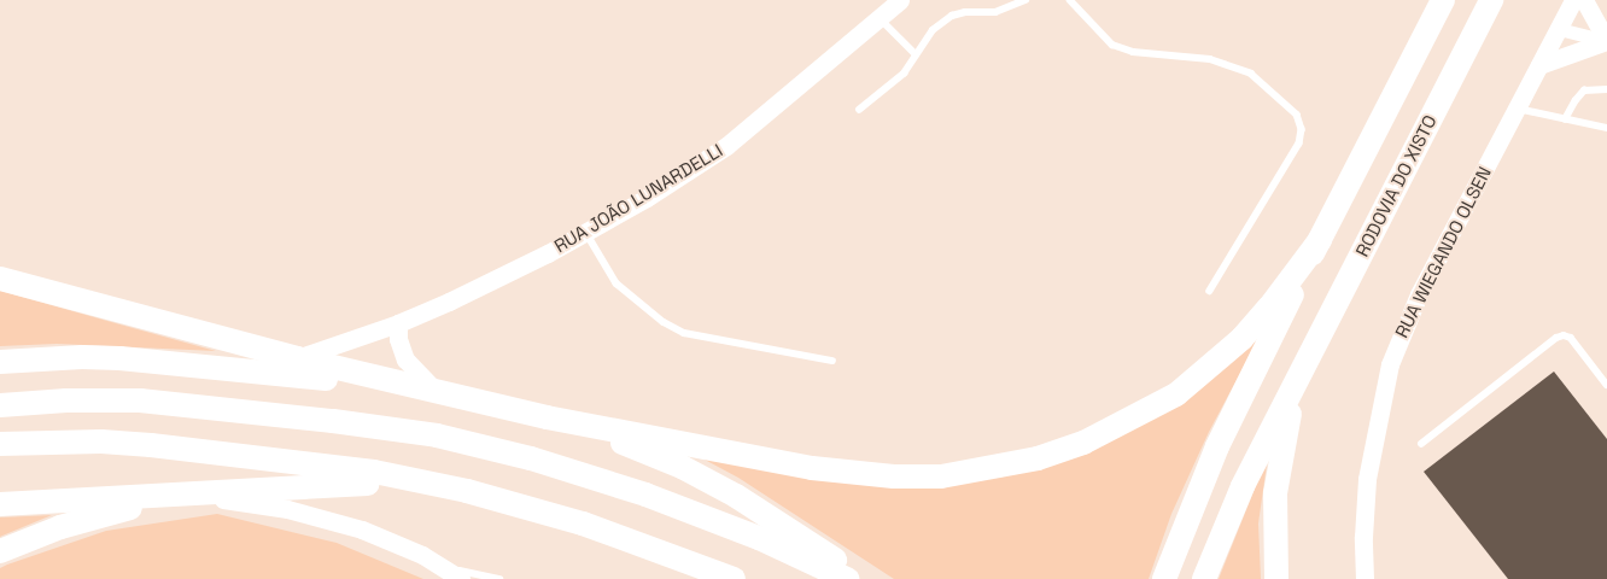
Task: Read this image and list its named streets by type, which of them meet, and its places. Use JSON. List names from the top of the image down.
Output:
{
  "streets": {
    "highway": ["RODOVIA DO XISTO"],
    "main road": ["RUA JOÃO LUNARDELLI", "RUA WIEGANDO OLSEN"]
  }
}
